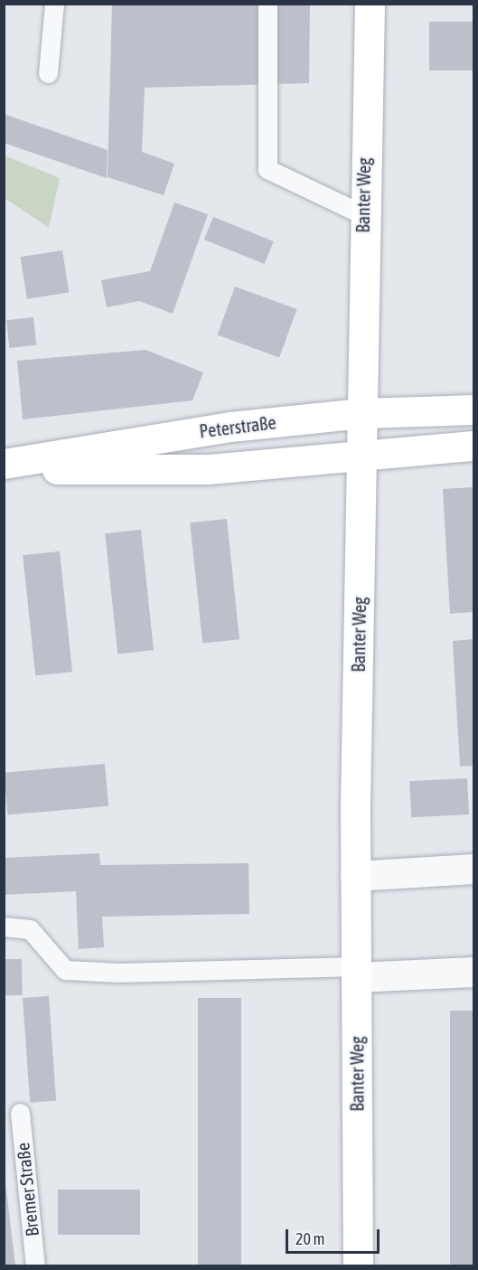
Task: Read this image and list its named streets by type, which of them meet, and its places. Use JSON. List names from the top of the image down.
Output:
{
  "streets": {
    "main road": ["Banter Weg", "Peterstraße"],
    "lane": ["Bremer Straße"]
  },
  "crossings": [
    ["Banter Weg", "Peterstraße"]
  ],
  "scale_bar": "20 m"
}
